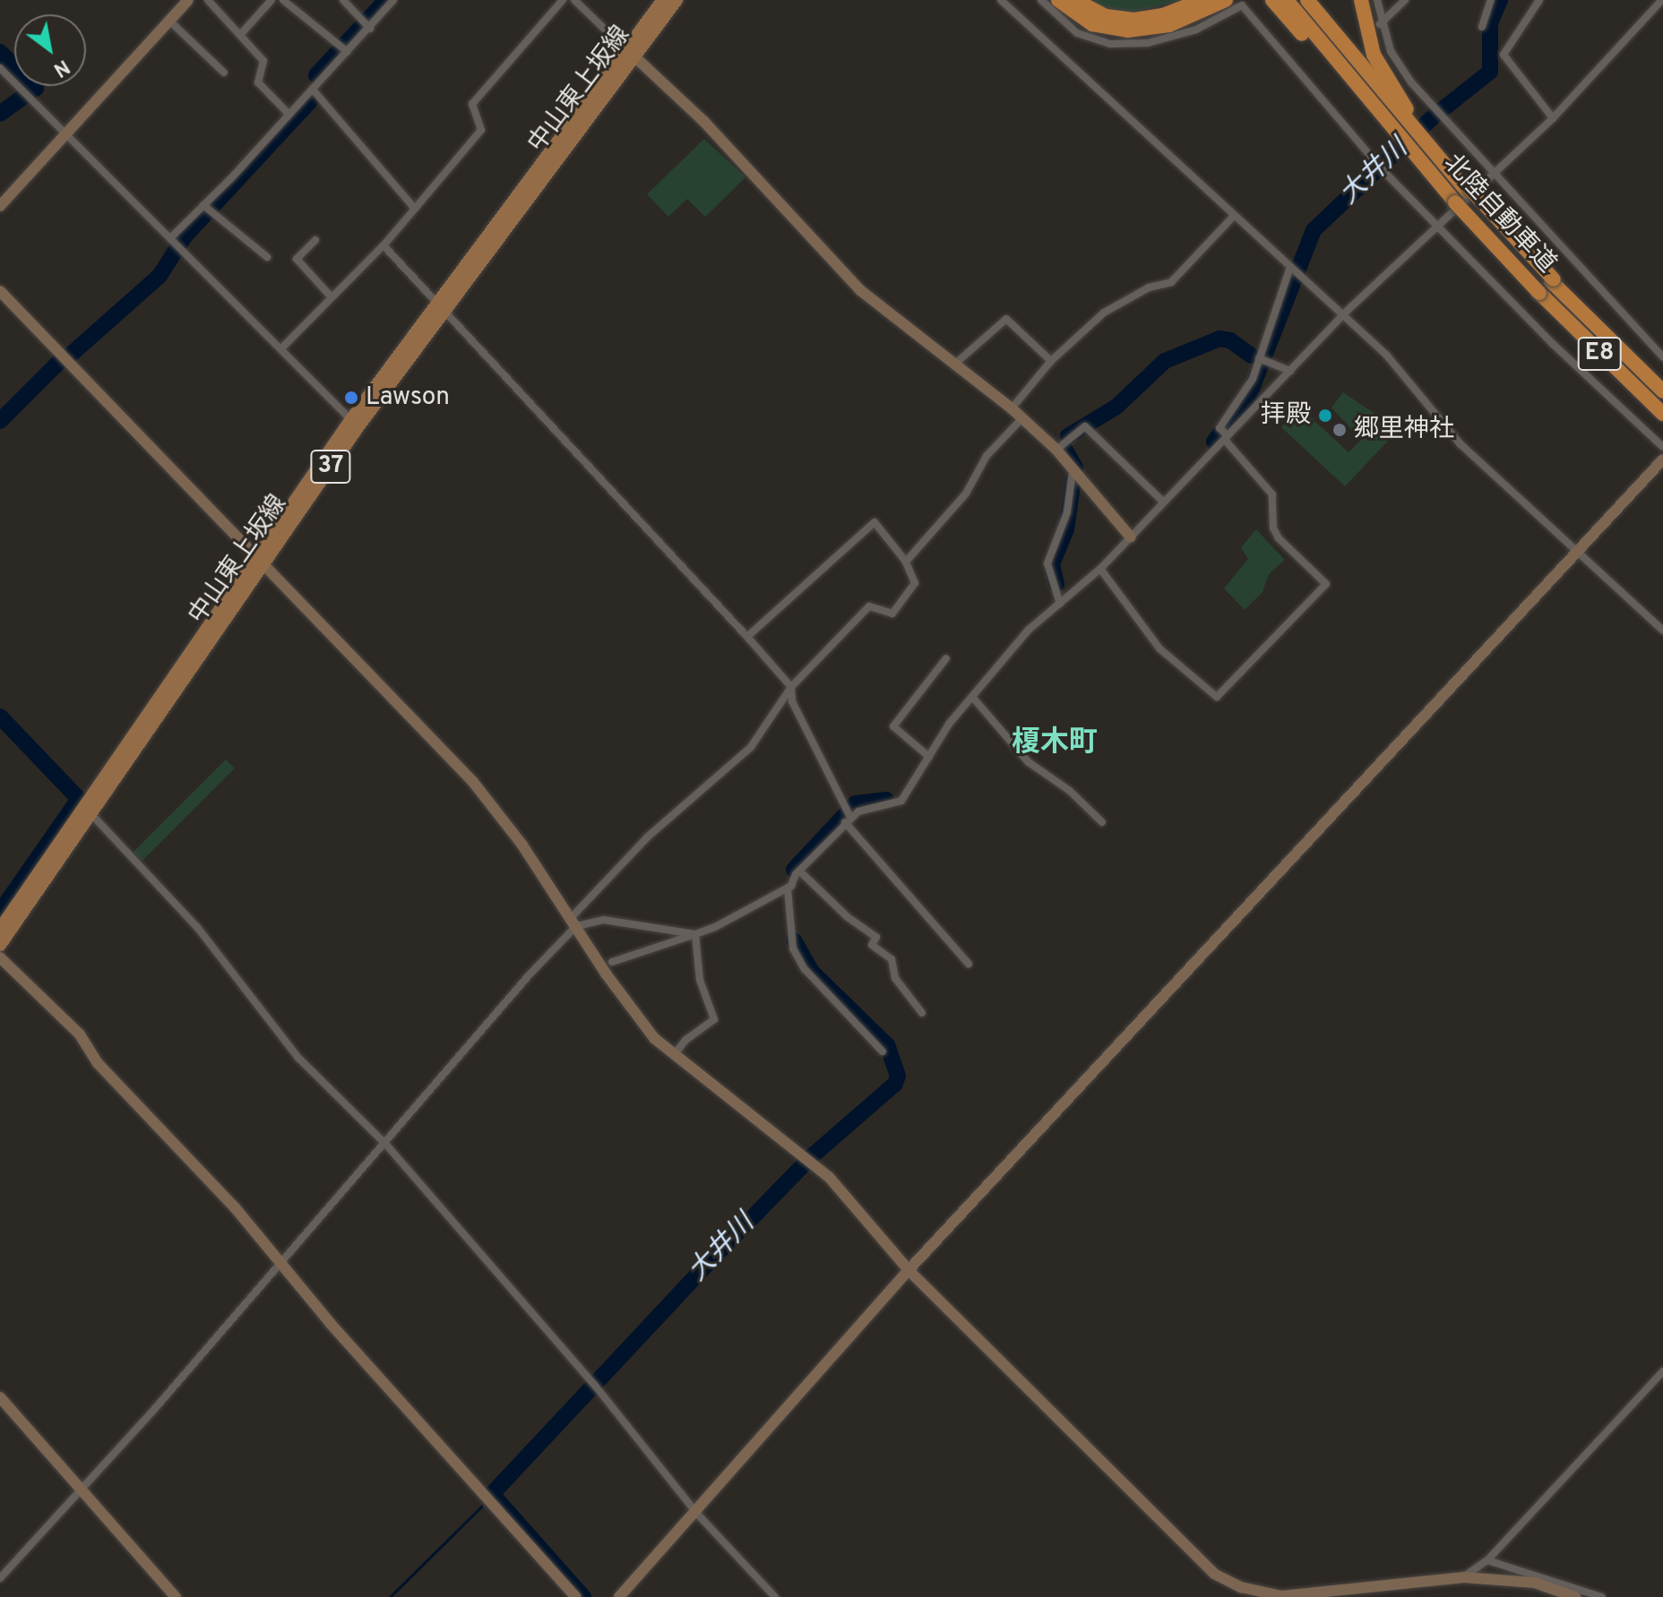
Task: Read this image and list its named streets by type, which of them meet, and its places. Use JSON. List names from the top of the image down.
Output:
{
  "streets": {
    "highway": ["北陸自動車道", "E8"],
    "main road": ["中山東上坂線", "37"]
  },
  "districts": ["榎木町"],
  "water": ["大井川"],
  "places": ["Lawson", "拝殿", "郷里神社"],
  "north": "bottom right"
}
